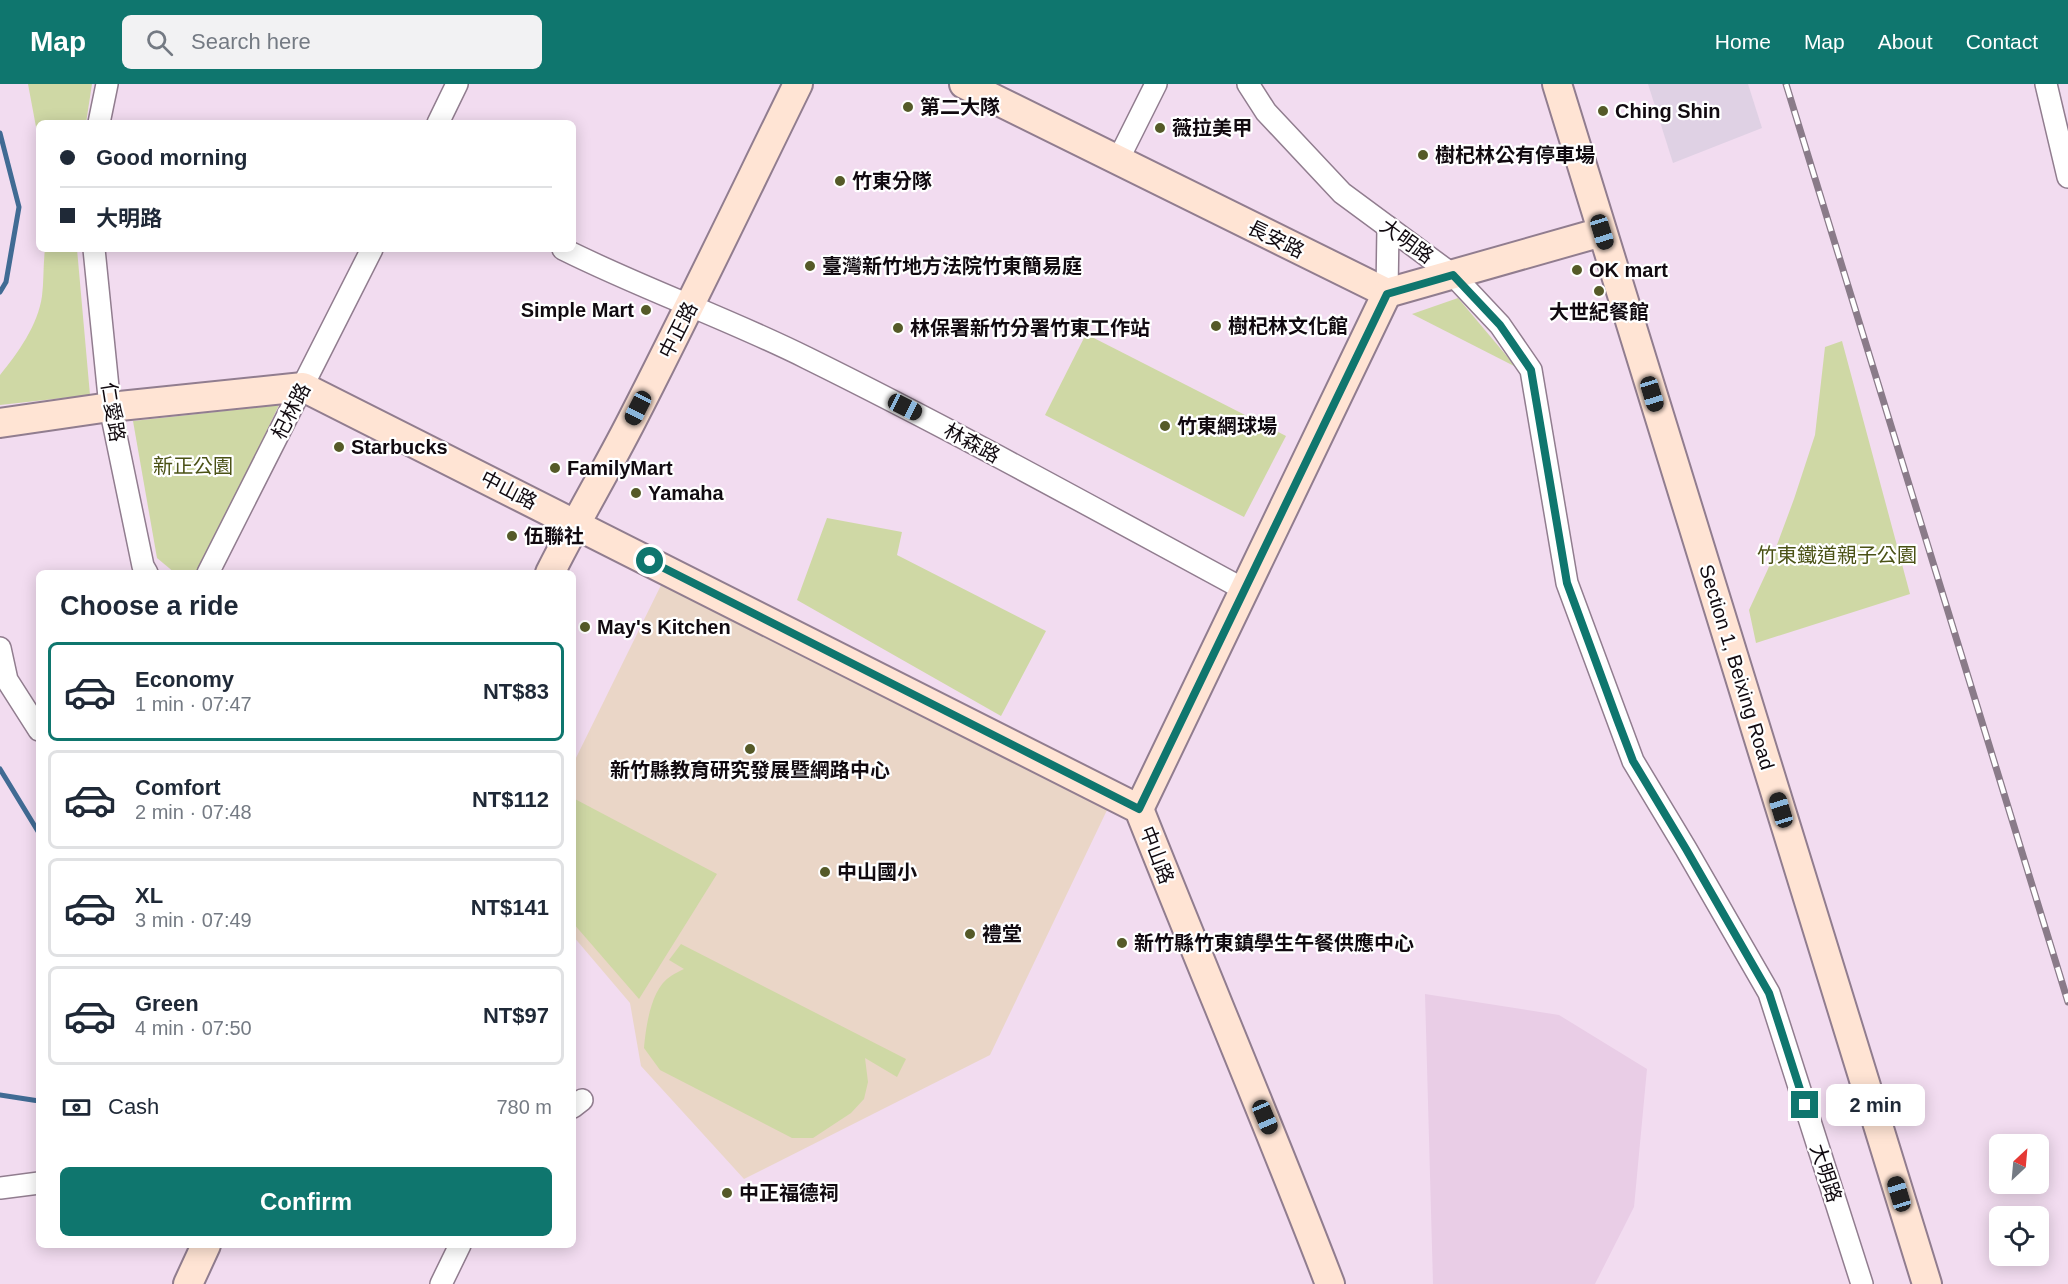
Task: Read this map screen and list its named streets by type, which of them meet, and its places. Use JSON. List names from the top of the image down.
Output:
{
  "streets": {
    "street": [
      "長安路",
      "大明路",
      "中正路",
      "杞林路",
      "仁愛路",
      "林森路",
      "中山路",
      "Section 1, Beixing Road"
    ]
  },
  "crossings": [
    ["中正路", "林森路"],
    ["中正路", "中山路"],
    ["杞林路", "中山路"]
  ],
  "parks": ["新正公園", "竹東鐵道親子公園"],
  "places": [
    "第二大隊",
    "Ching Shin",
    "薇拉美甲",
    "樹杞林公有停車場",
    "竹東分隊",
    "臺灣新竹地方法院竹東簡易庭",
    "OK mart",
    "大世紀餐館",
    "Simple Mart",
    "樹杞林文化館",
    "林保署新竹分署竹東工作站",
    "竹東網球場",
    "Starbucks",
    "FamilyMart",
    "Yamaha",
    "伍聯社",
    "May's Kitchen",
    "新竹縣教育研究發展暨網路中心",
    "中山國小",
    "禮堂",
    "新竹縣竹東鎮學生午餐供應中心",
    "中正福德祠"
  ],
  "north": "top right",
  "page": {
    "header": "Map",
    "search": "Search here",
    "nav": [
      "Home",
      "Map",
      "About",
      "Contact"
    ],
    "banner": ["Good morning", "大明路"],
    "heading": "Choose a ride",
    "list": [
      {
        "name": "Economy",
        "note": "1 min · 07:47",
        "value": "NT$83"
      },
      {
        "name": "Comfort",
        "note": "2 min · 07:48",
        "value": "NT$112"
      },
      {
        "name": "XL",
        "note": "3 min · 07:49",
        "value": "NT$141"
      },
      {
        "name": "Green",
        "note": "4 min · 07:50",
        "value": "NT$97"
      }
    ],
    "pay": ["Cash", "780 m"],
    "bubble": "2 min",
    "buttons": "Confirm"
  }
}
